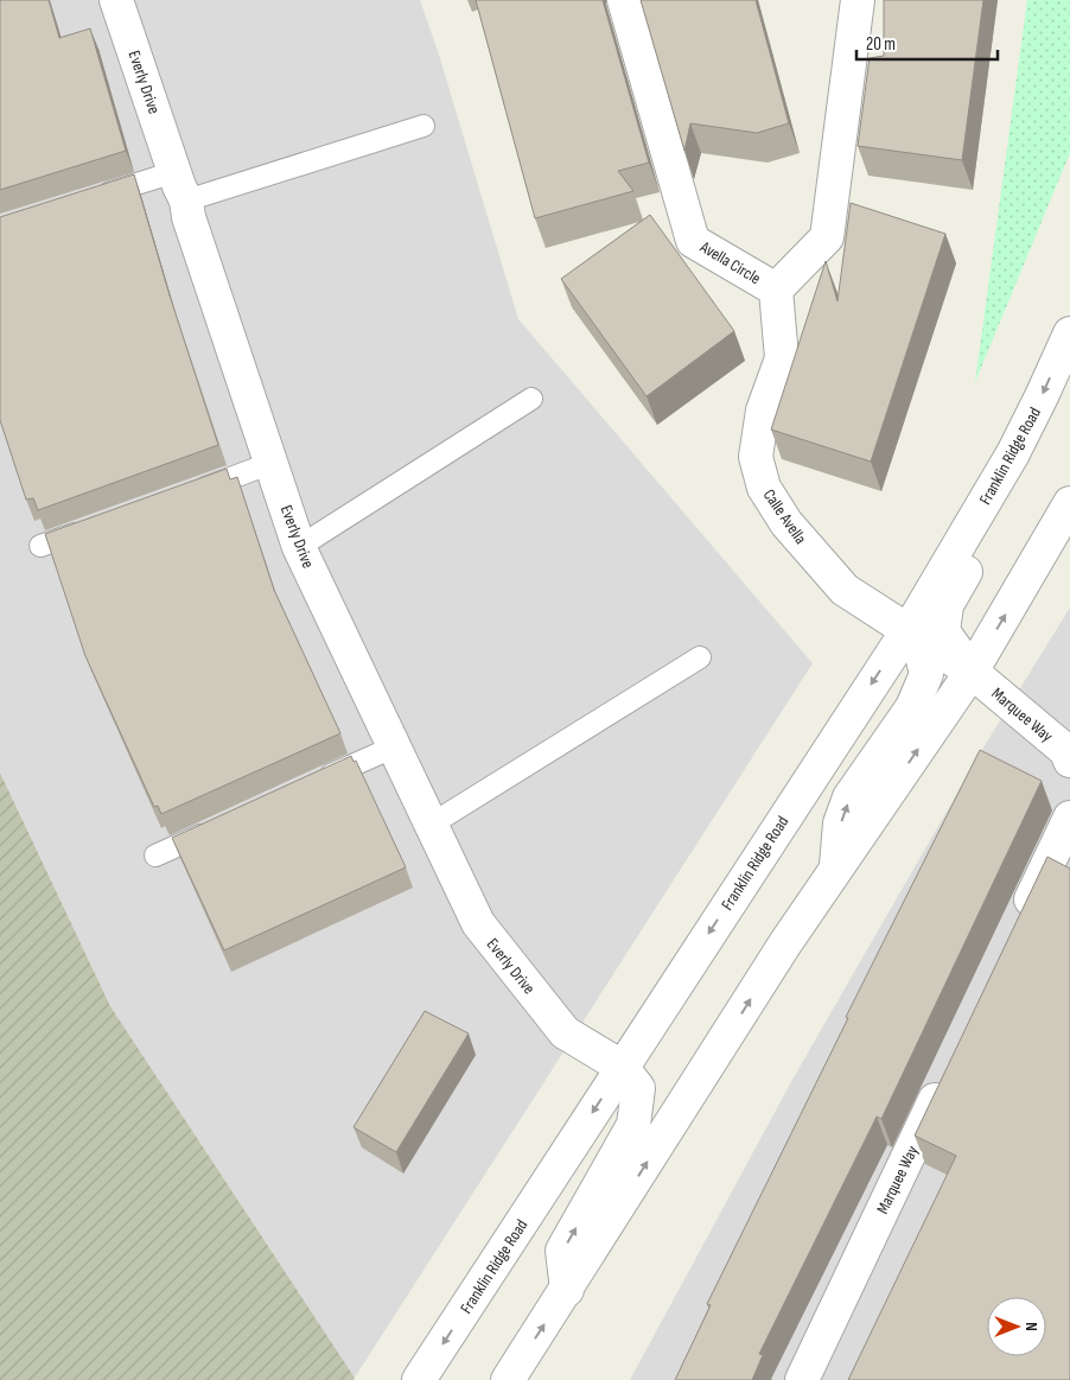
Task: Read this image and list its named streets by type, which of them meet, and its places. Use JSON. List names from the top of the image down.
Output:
{
  "streets": {
    "street": [
      "Everly Drive",
      "Avella Circle",
      "Franklin Ridge Road",
      "Calle Avella",
      "Marquee Way"
    ]
  },
  "crossings": [
    ["Everly Drive", "Franklin Ridge Road"],
    ["Avella Circle", "Calle Avella"],
    ["Franklin Ridge Road", "Calle Avella"],
    ["Calle Avella", "Marquee Way"]
  ],
  "scale_bar": "20 m",
  "north": "right"
}
